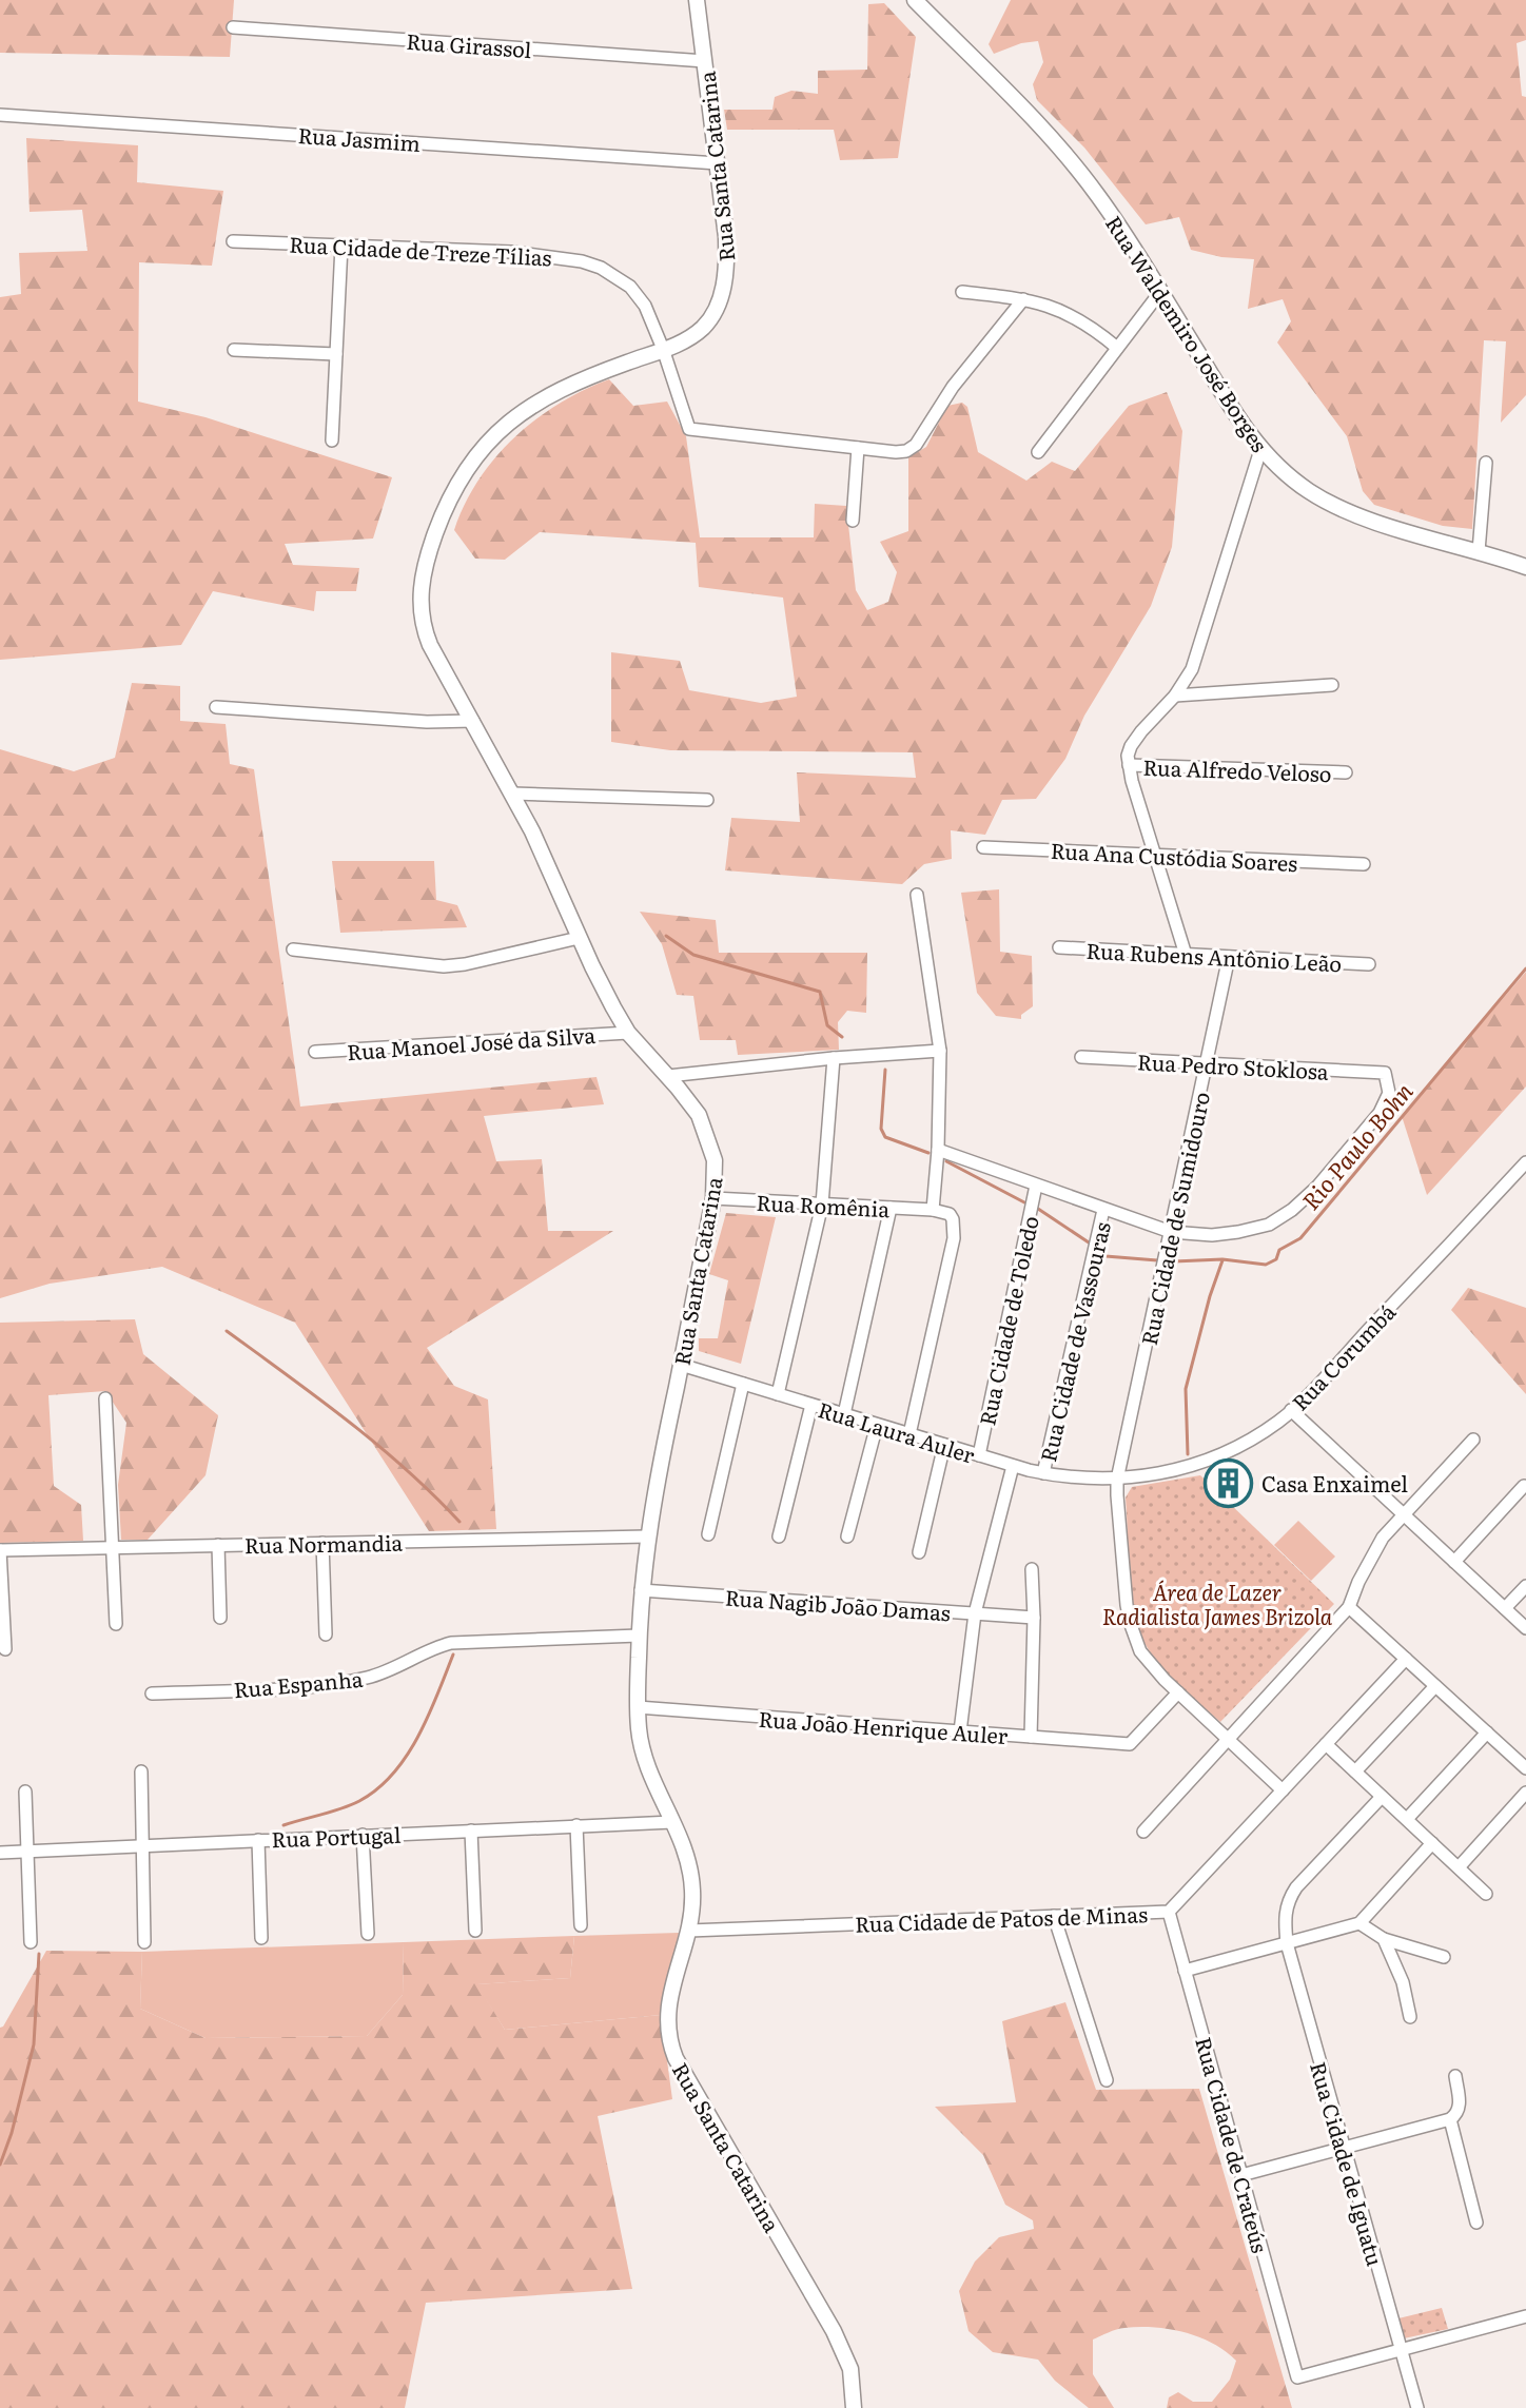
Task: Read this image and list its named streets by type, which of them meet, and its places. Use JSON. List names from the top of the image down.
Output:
{
  "streets": {
    "main road": ["Rua Santa Catarina", "Rua Waldemiro José Borges"],
    "street": [
      "Rua Girassol",
      "Rua Jasmim",
      "Rua Cidade de Treze Tílias",
      "Rua Alfredo Veloso",
      "Rua Ana Custódia Soares",
      "Rua Rubens Antônio Leão",
      "Rua Manoel José da Silva",
      "Rua Pedro Stoklosa",
      "Rua Romênia",
      "Rua Cidade de Sumidouro",
      "Rua Cidade de Toledo",
      "Rua Cidade de Vassouras",
      "Rua Corumbá",
      "Rua Laura Auler",
      "Rua Normandia",
      "Rua Nagib João Damas",
      "Rua Espanha",
      "Rua João Henrique Auler",
      "Rua Portugal",
      "Rua Cidade de Patos de Minas",
      "Rua Cidade de Crateús",
      "Rua Cidade de Iguatu"
    ]
  },
  "crossings": [
    ["Rua Girassol", "Rua Santa Catarina"],
    ["Rua Jasmim", "Rua Santa Catarina"],
    ["Rua Santa Catarina", "Rua Cidade de Treze Tílias"],
    ["Rua Santa Catarina", "Rua Manoel José da Silva"],
    ["Rua Santa Catarina", "Rua Romênia"],
    ["Rua Santa Catarina", "Rua Laura Auler"],
    ["Rua Santa Catarina", "Rua Normandia"],
    ["Rua Santa Catarina", "Rua Nagib João Damas"],
    ["Rua Santa Catarina", "Rua Espanha"],
    ["Rua Santa Catarina", "Rua João Henrique Auler"],
    ["Rua Santa Catarina", "Rua Portugal"],
    ["Rua Santa Catarina", "Rua Cidade de Patos de Minas"],
    ["Rua Rubens Antônio Leão", "Rua Cidade de Sumidouro"],
    ["Rua Pedro Stoklosa", "Rua Cidade de Sumidouro"],
    ["Rua Cidade de Sumidouro", "Rua Corumbá"],
    ["Rua Cidade de Sumidouro", "Rua Laura Auler"],
    ["Rua Cidade de Sumidouro", "Rua João Henrique Auler"],
    ["Rua Cidade de Sumidouro", "Rua Cidade de Patos de Minas"],
    ["Rua Cidade de Toledo", "Rua Laura Auler"],
    ["Rua Cidade de Vassouras", "Rua Laura Auler"],
    ["Rua Corumbá", "Rua Laura Auler"],
    ["Rua Cidade de Patos de Minas", "Rua Cidade de Crateús"],
    ["Rua Cidade de Crateús", "Rua Cidade de Iguatu"]
  ],
  "water": ["Rio Paulo Bohn"],
  "parks": ["Área de Lazer Radialista James Brizola"],
  "places": {
    "building": ["Casa Enxaimel"]
  }
}
